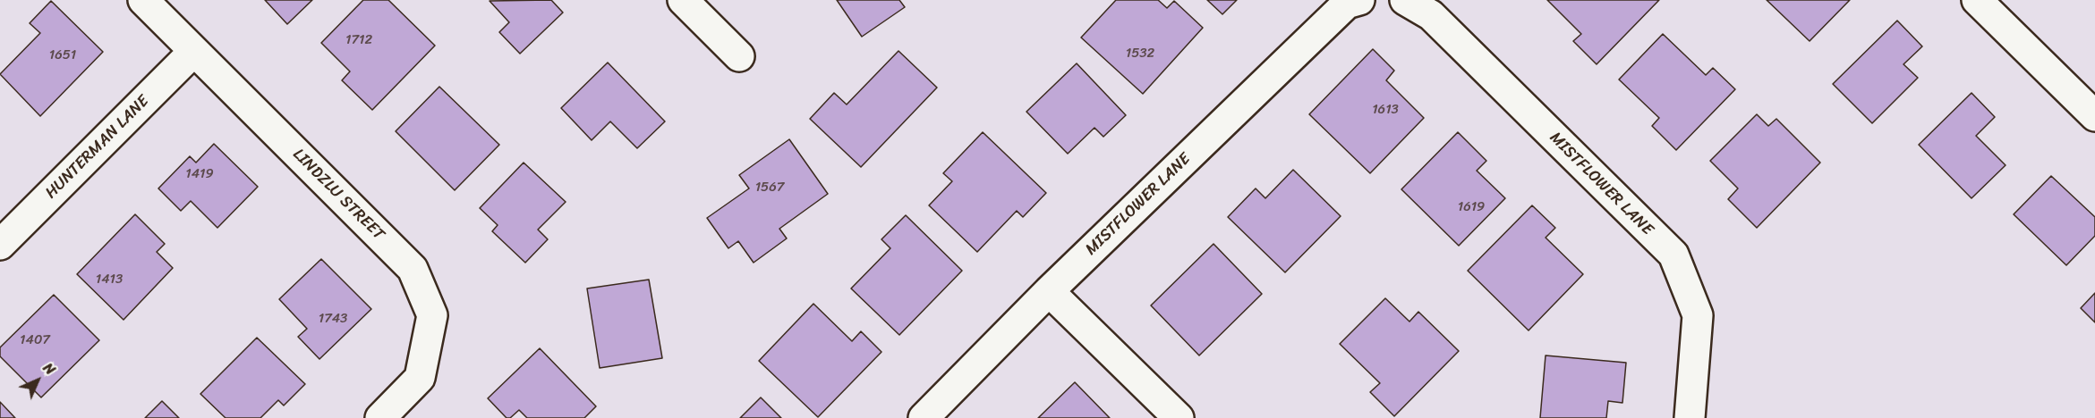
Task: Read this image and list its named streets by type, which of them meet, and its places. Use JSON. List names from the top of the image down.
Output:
{
  "streets": {
    "street": ["HUNTERMAN LANE", "MISTFLOWER LANE", "LINDZLU STREET"]
  },
  "crossings": [
    ["HUNTERMAN LANE", "LINDZLU STREET"]
  ],
  "house_numbers": [
    "1712",
    "1532",
    "1651",
    "1613",
    "1419",
    "1567",
    "1619",
    "1413",
    "1743",
    "1407"
  ],
  "north": "top right"
}
